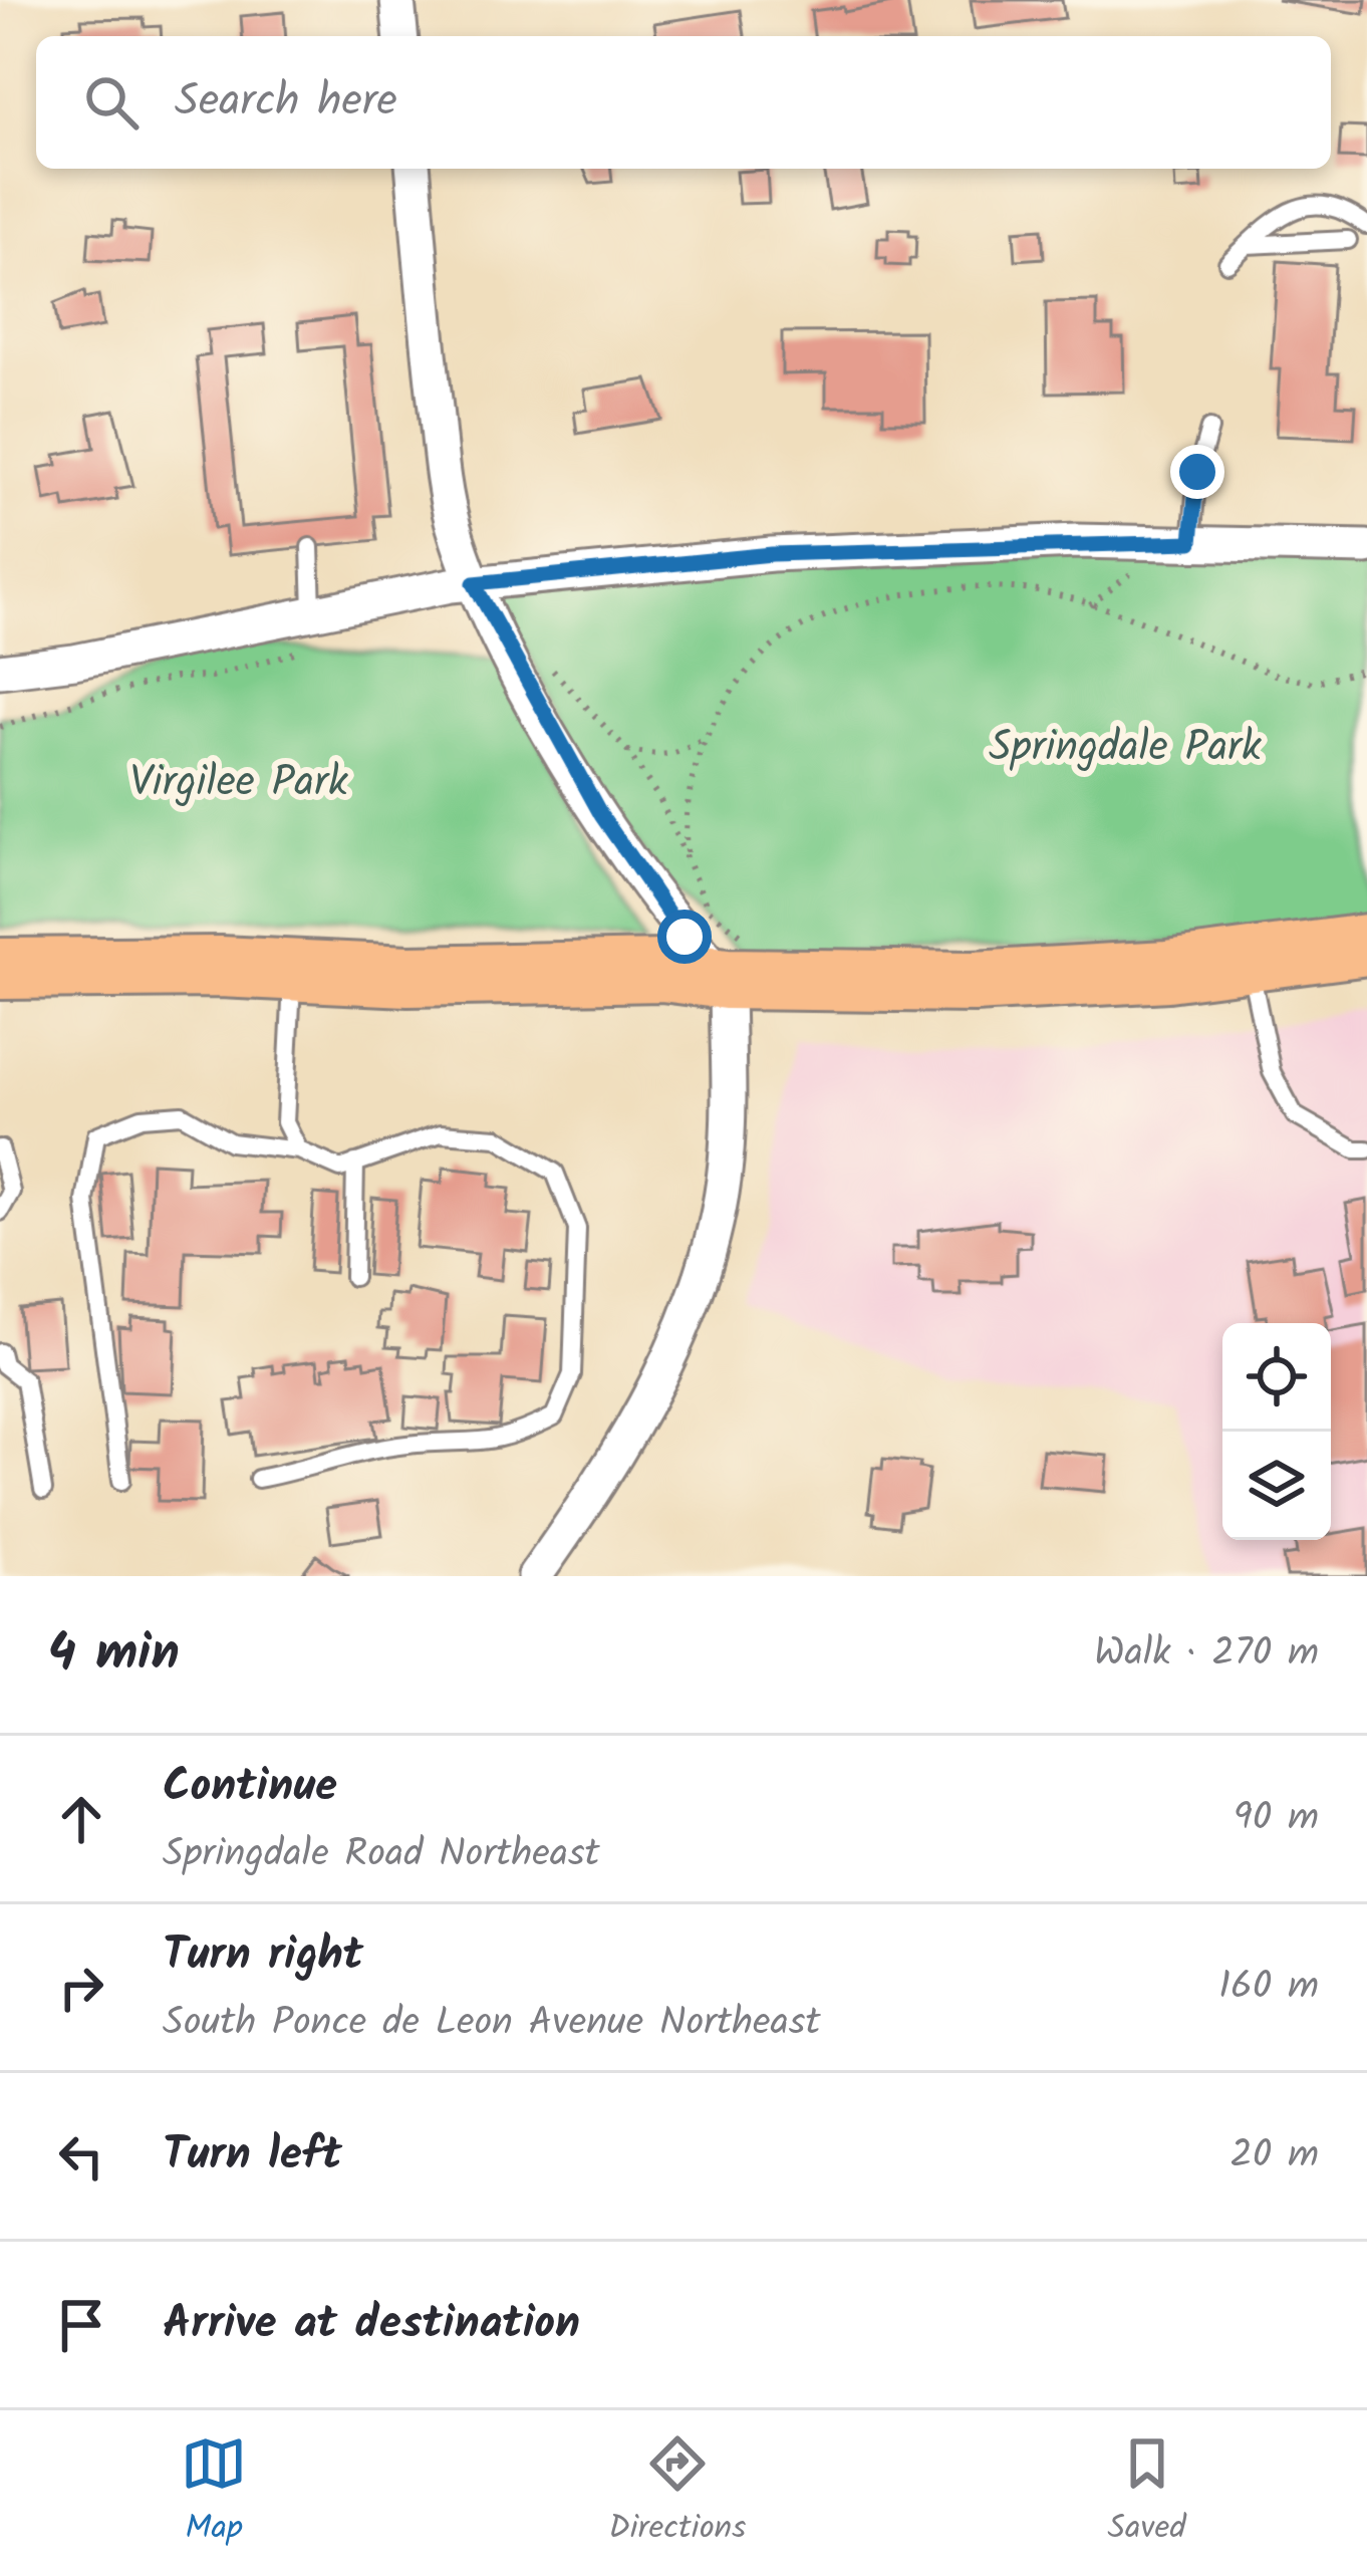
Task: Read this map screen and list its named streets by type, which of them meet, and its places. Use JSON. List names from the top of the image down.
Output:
{
  "parks": ["Springdale Park", "Virgilee Park"],
  "page": {
    "search": "Search here",
    "heading": ["4 min", "Walk · 270 m"],
    "list": [
      ["Continue", "Springdale Road Northeast", "90 m"],
      ["Turn right", "South Ponce de Leon Avenue Northeast", "160 m"],
      ["Turn left", "20 m"],
      "Arrive at destination"
    ],
    "nav": ["Map", "Directions", "Saved"]
  }
}
